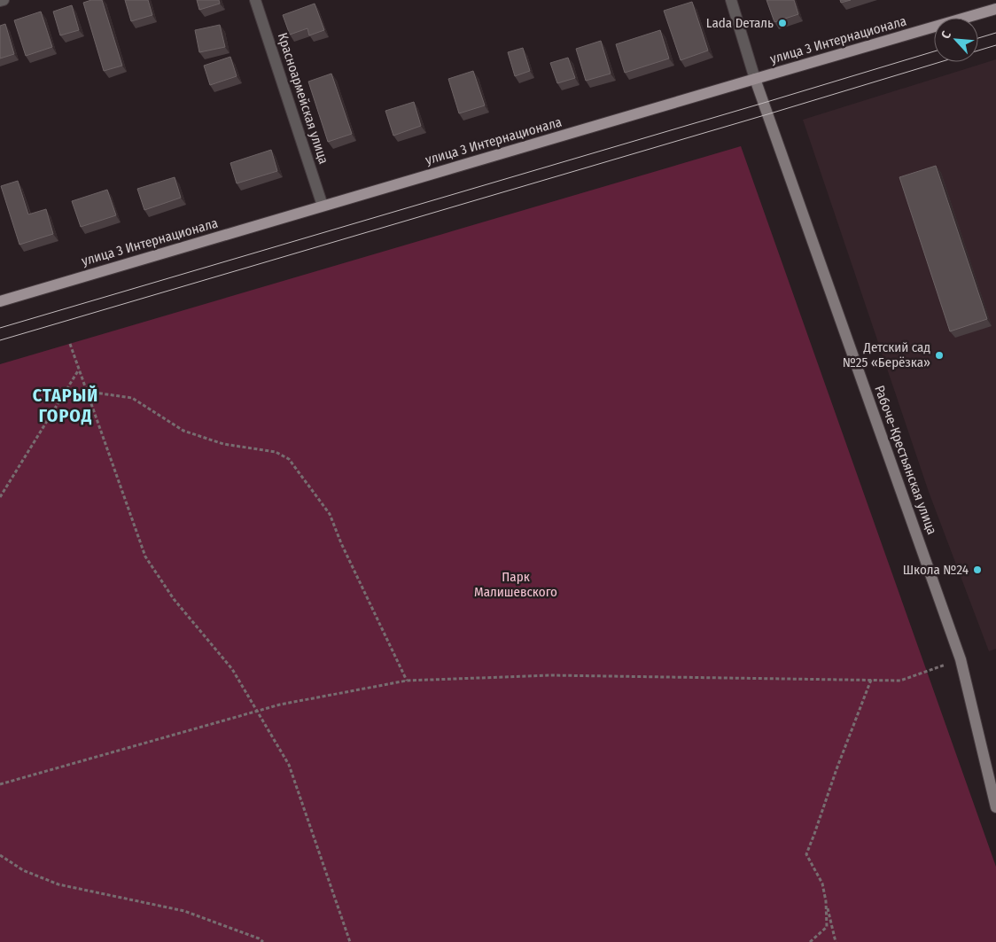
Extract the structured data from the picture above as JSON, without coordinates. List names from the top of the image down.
{
  "streets": {
    "main road": ["улица 3 Интернационала", "Рабоче-Крестьянская улица"],
    "street": ["Красноармейская улица"]
  },
  "crossings": [
    ["улица 3 Интернационала", "Красноармейская улица"],
    ["улица 3 Интернационала", "Рабоче-Крестьянская улица"]
  ],
  "districts": ["СТАРЫЙ ГОРОД"],
  "parks": ["Парк Малишевского"],
  "places": ["Lada Dеталь", "Детский сад №25 «Берёзка»", "Школа №24"],
  "north": "top left"
}
